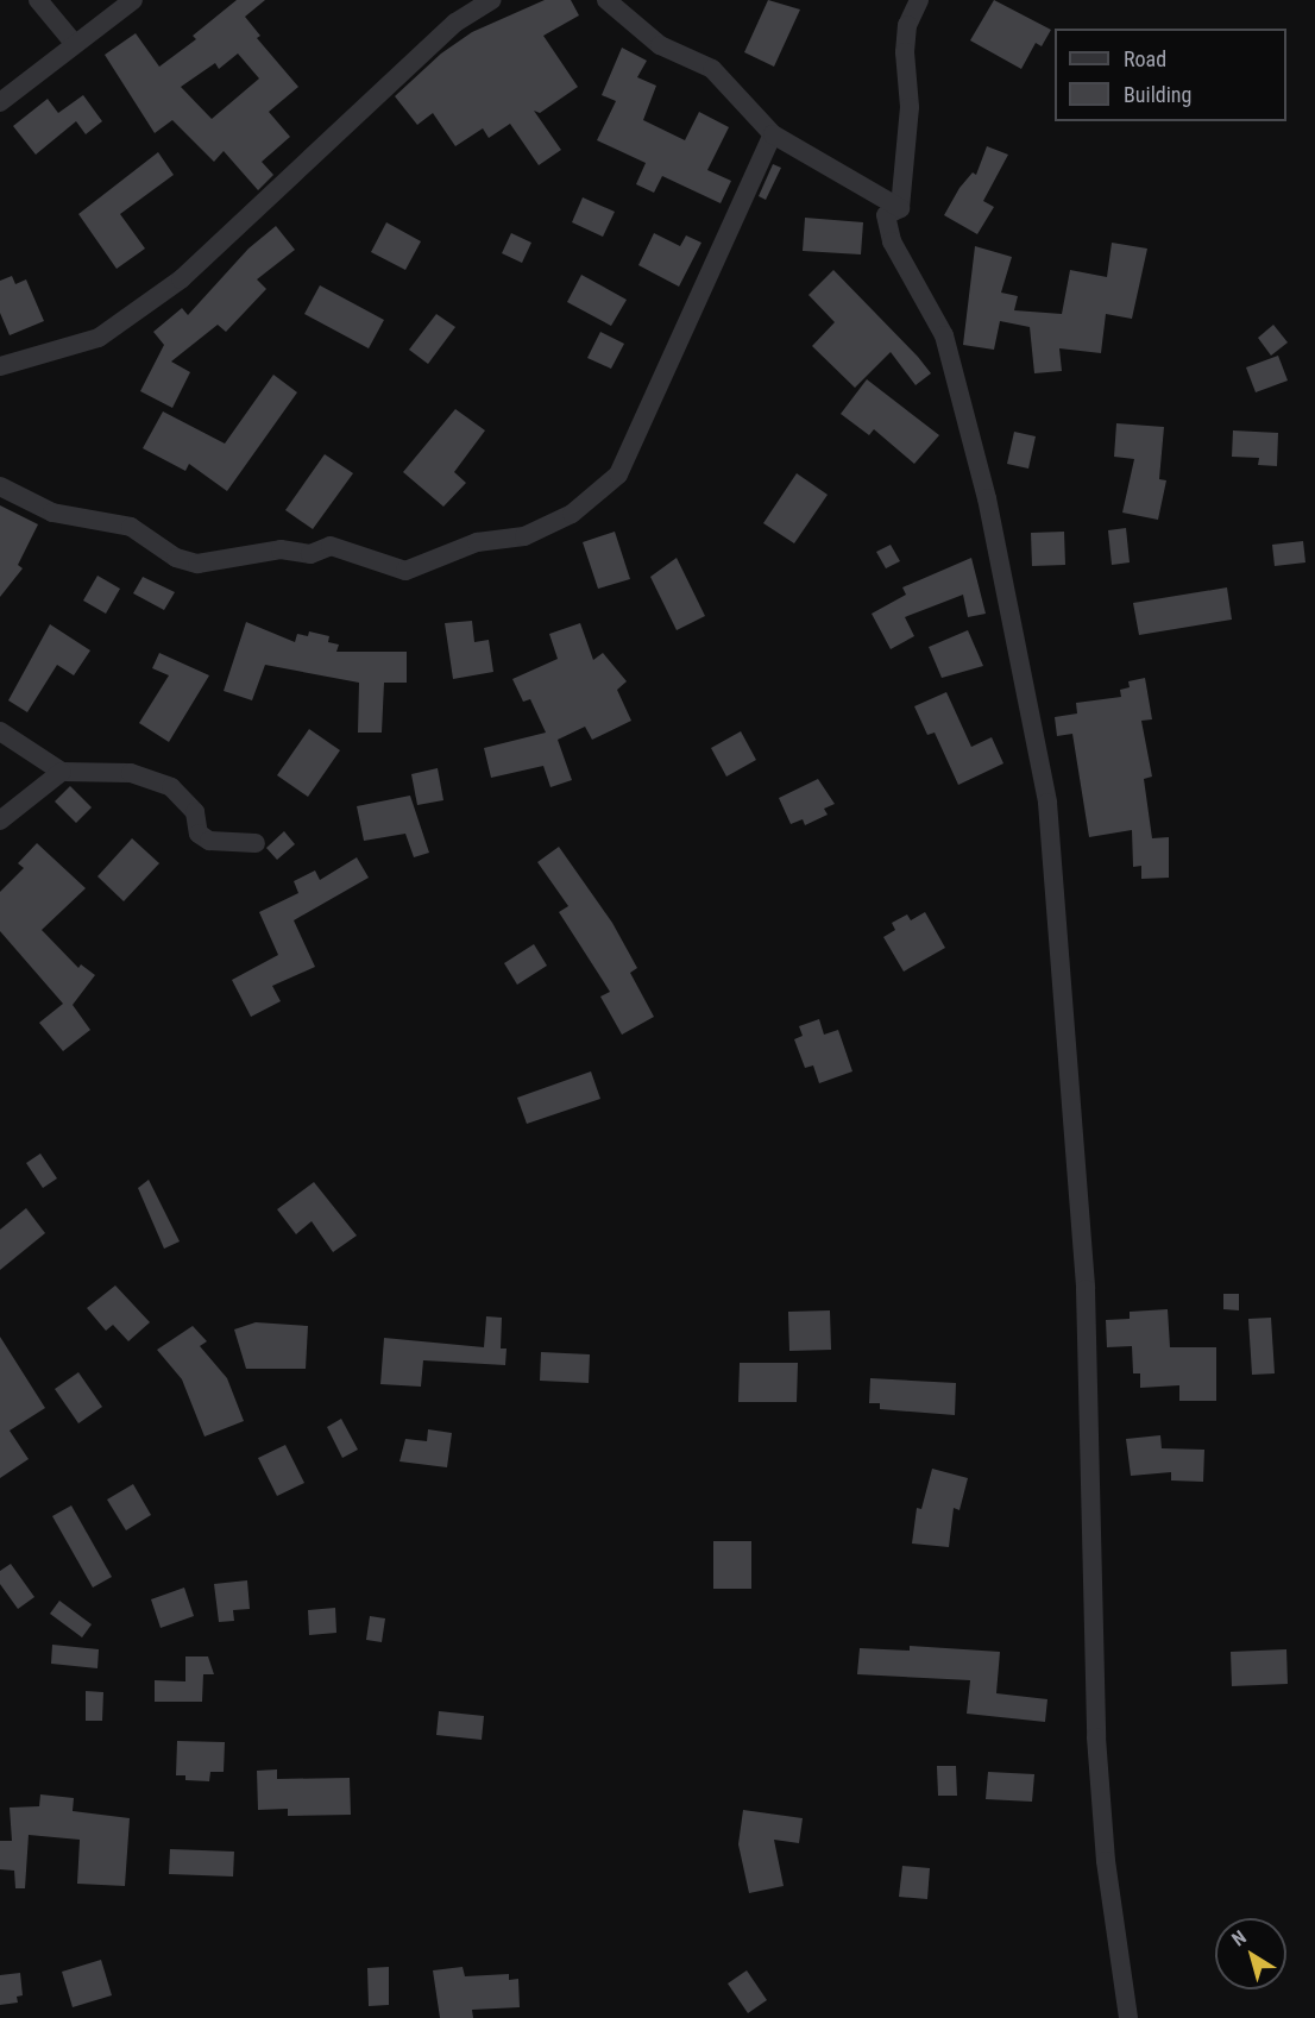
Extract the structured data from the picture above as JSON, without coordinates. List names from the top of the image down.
{
  "legend": ["Road", "Building"],
  "north": "top left"
}
